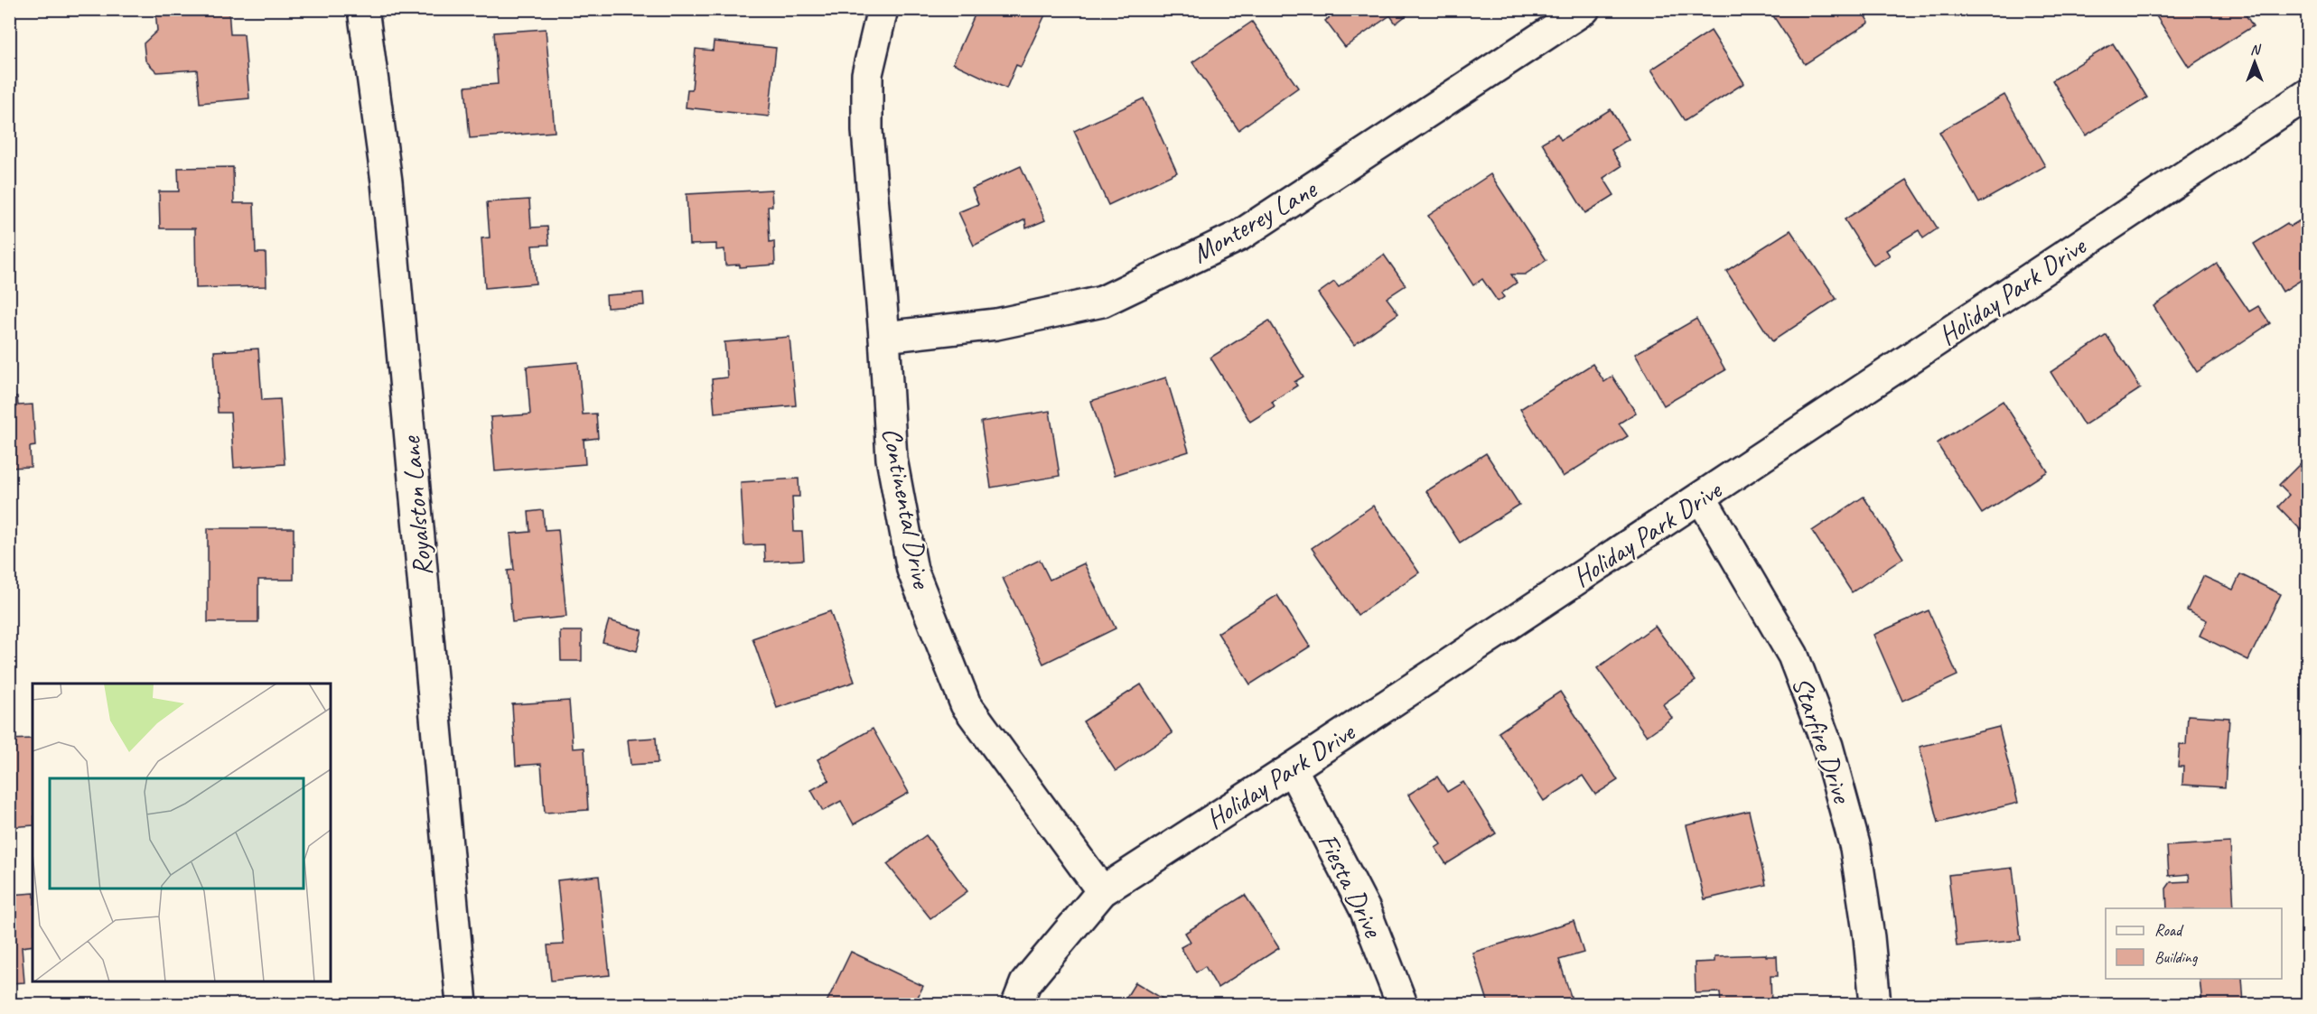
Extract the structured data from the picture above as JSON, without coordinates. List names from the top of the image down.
{
  "streets": {
    "street": [
      "Monterey Lane",
      "Holiday Park Drive",
      "Royalston Lane",
      "Continental Drive",
      "Starfire Drive",
      "Fiesta Drive"
    ]
  },
  "crossings": [
    ["Monterey Lane", "Continental Drive"],
    ["Holiday Park Drive", "Continental Drive"],
    ["Holiday Park Drive", "Starfire Drive"],
    ["Holiday Park Drive", "Fiesta Drive"]
  ],
  "legend": ["Road", "Building"],
  "north": "top"
}
